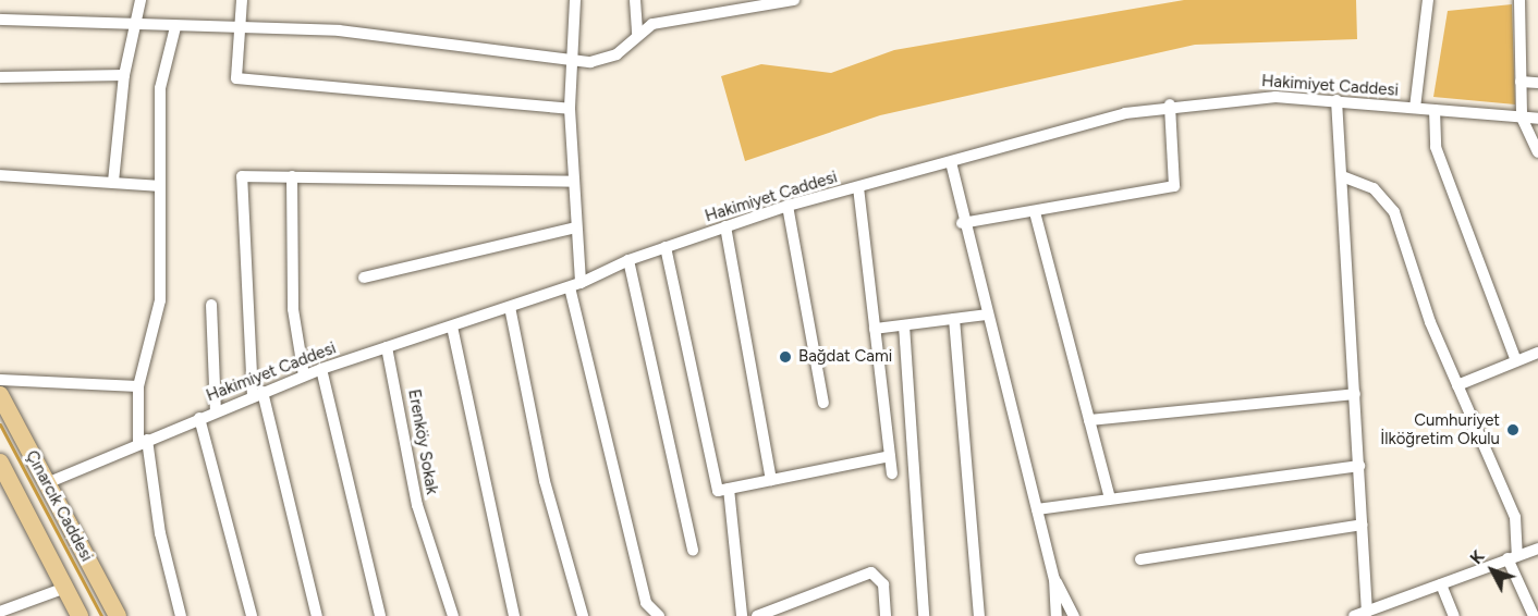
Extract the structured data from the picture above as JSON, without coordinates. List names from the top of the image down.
{
  "streets": {
    "main road": ["Çınarcık Caddesi"],
    "street": ["Hakimiyet Caddesi", "Erenköy Sokak"]
  },
  "crossings": [
    ["Hakimiyet Caddesi", "Erenköy Sokak"],
    ["Hakimiyet Caddesi", "Çınarcık Caddesi"]
  ],
  "places": ["Bağdat Cami", "Cumhuriyet İlköğretim Okulu"],
  "north": "top left"
}
